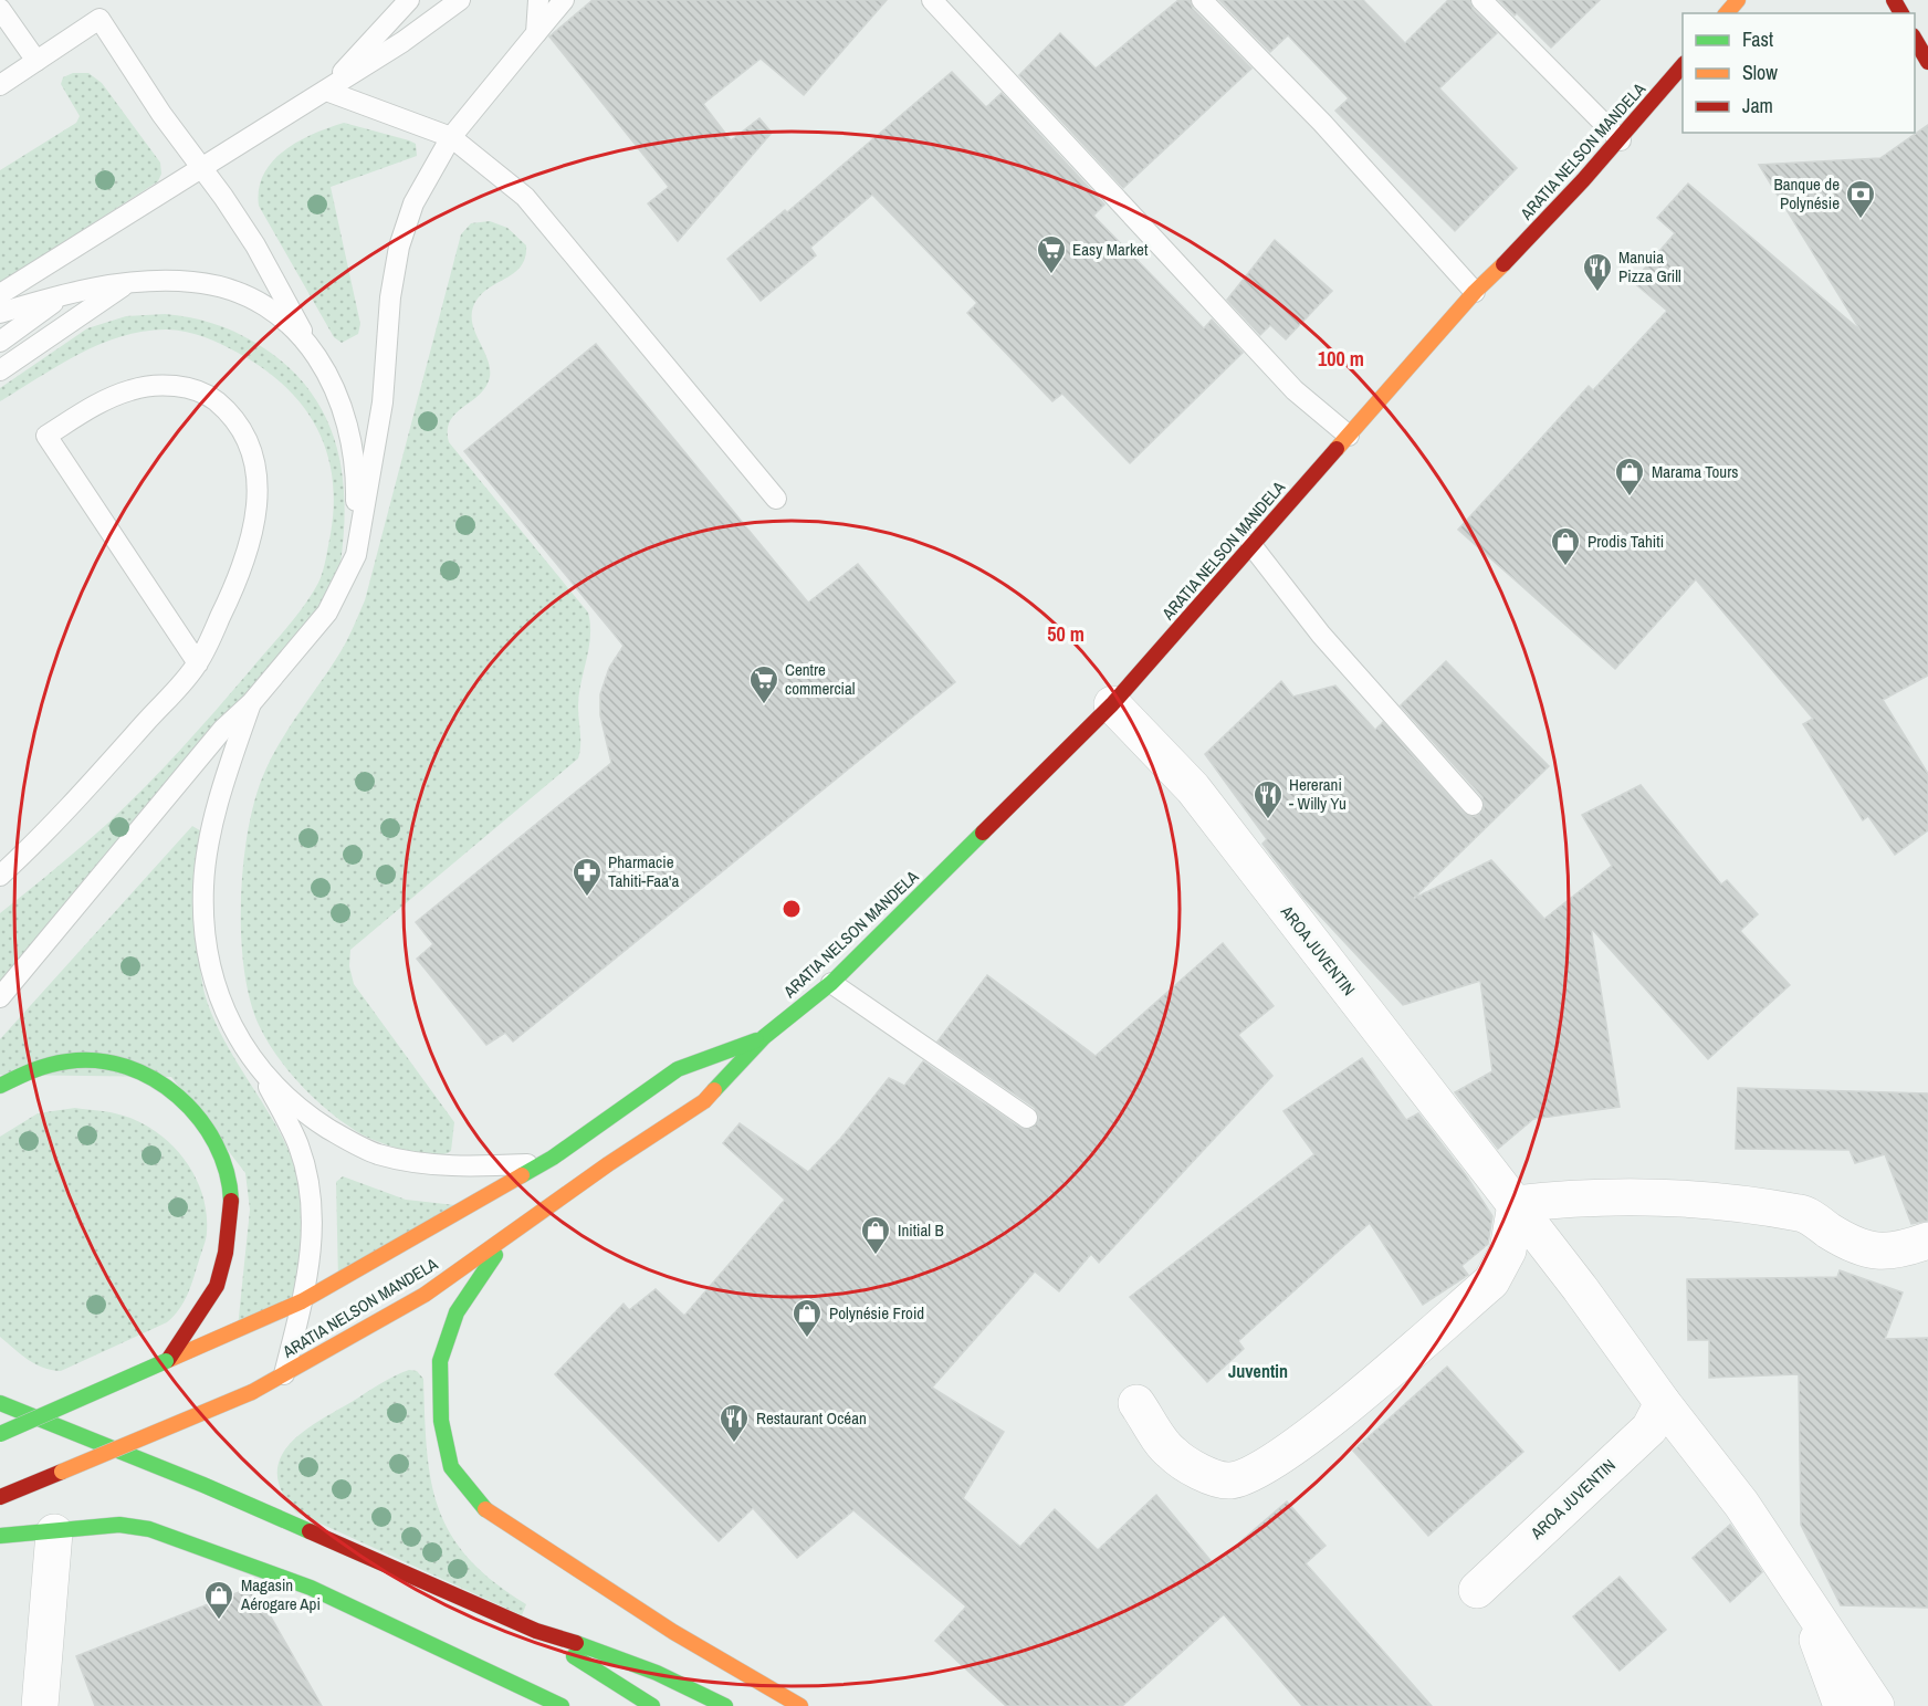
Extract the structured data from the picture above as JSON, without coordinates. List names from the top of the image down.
{
  "streets": {
    "main road": ["ARATIA NELSON MANDELA"],
    "street": ["AROA JUVENTIN"]
  },
  "crossings": [
    ["ARATIA NELSON MANDELA", "AROA JUVENTIN"]
  ],
  "districts": ["Juventin"],
  "places": {
    "bank": ["Banque de Polynésie"],
    "supermarket": ["Easy Market", "Centre commercial"],
    "restaurant": ["Manuia Pizza Grill", "Hererani - Willy Yu", "Restaurant Océan"],
    "shop": [
      "Marama Tours",
      "Prodis Tahiti",
      "Initial B",
      "Polynésie Froid",
      "Magasin Aérogare Api"
    ],
    "pharmacy": ["Pharmacie Tahiti-Faa'a"]
  },
  "legend": ["Fast", "Slow", "Jam"],
  "rings": ["100 m", "50 m"]
}
